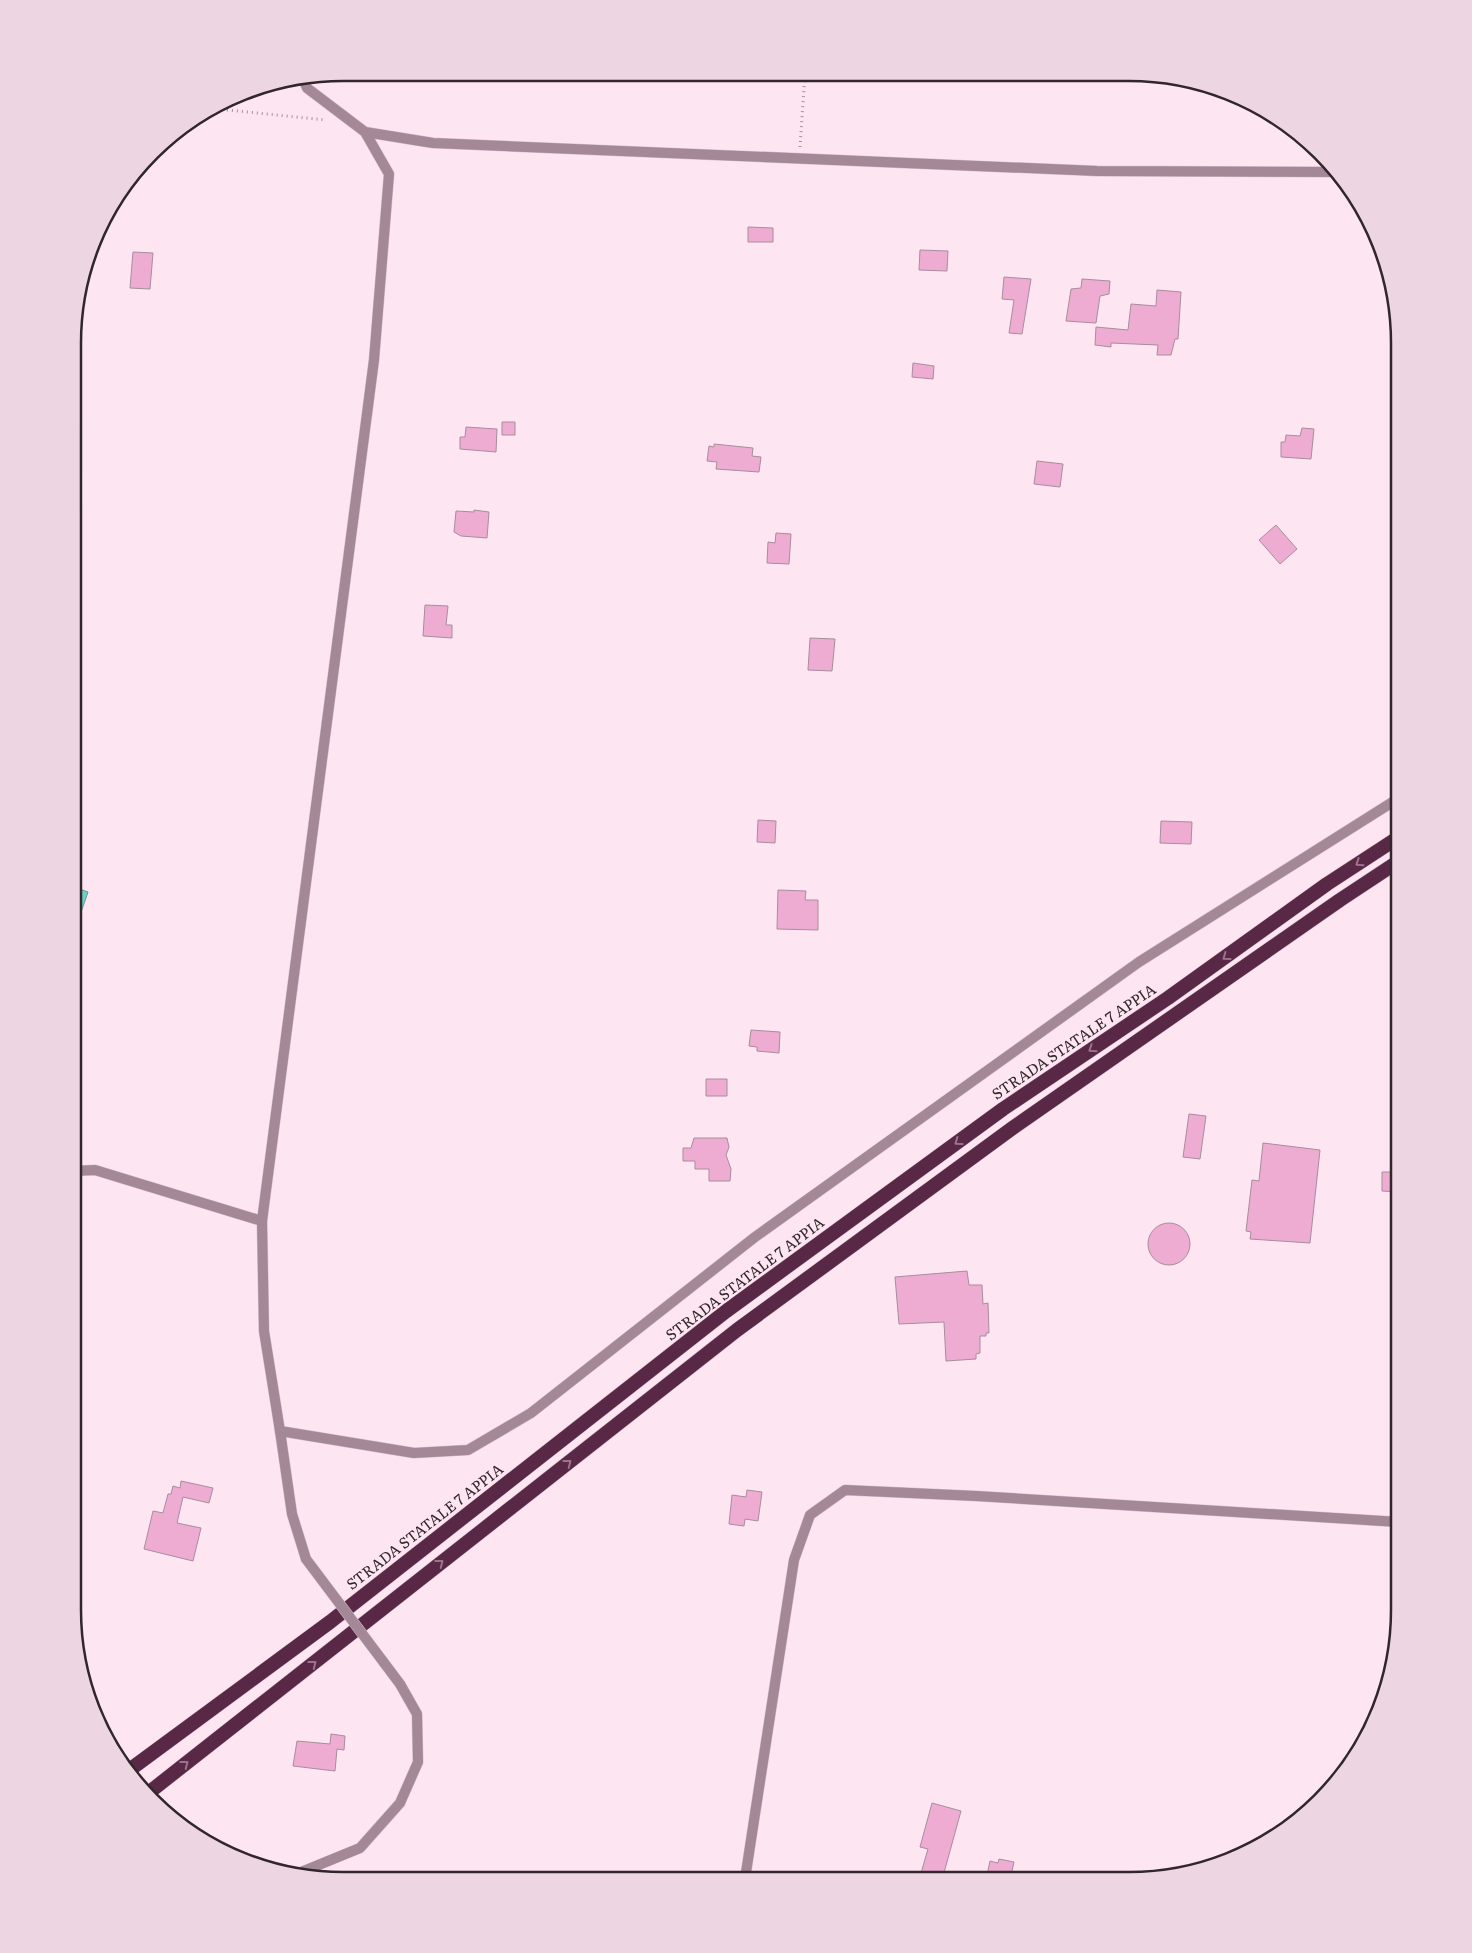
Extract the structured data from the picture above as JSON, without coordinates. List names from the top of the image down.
{
  "streets": {
    "highway": ["STRADA STATALE 7 APPIA"]
  }
}
